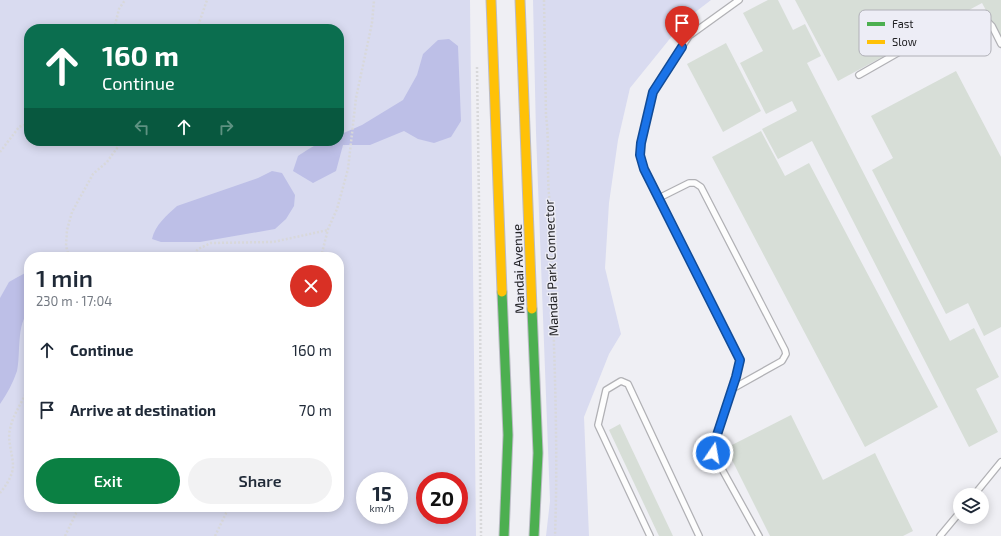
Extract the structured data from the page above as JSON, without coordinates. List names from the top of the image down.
{
  "streets": {
    "main road": ["Mandai Avenue"],
    "path": ["Mandai Park Connector"]
  },
  "legend": ["Fast", "Slow"],
  "page": {
    "turn": ["160 m", "Continue"],
    "heading": ["1 min", "230 m · 17:04"],
    "list": [
      {
        "name": "Continue",
        "value": "160 m"
      },
      {
        "name": "Arrive at destination",
        "value": "70 m"
      }
    ],
    "buttons": ["Exit", "Share"],
    "speed": "15 km/h",
    "limit": "20"
  }
}
